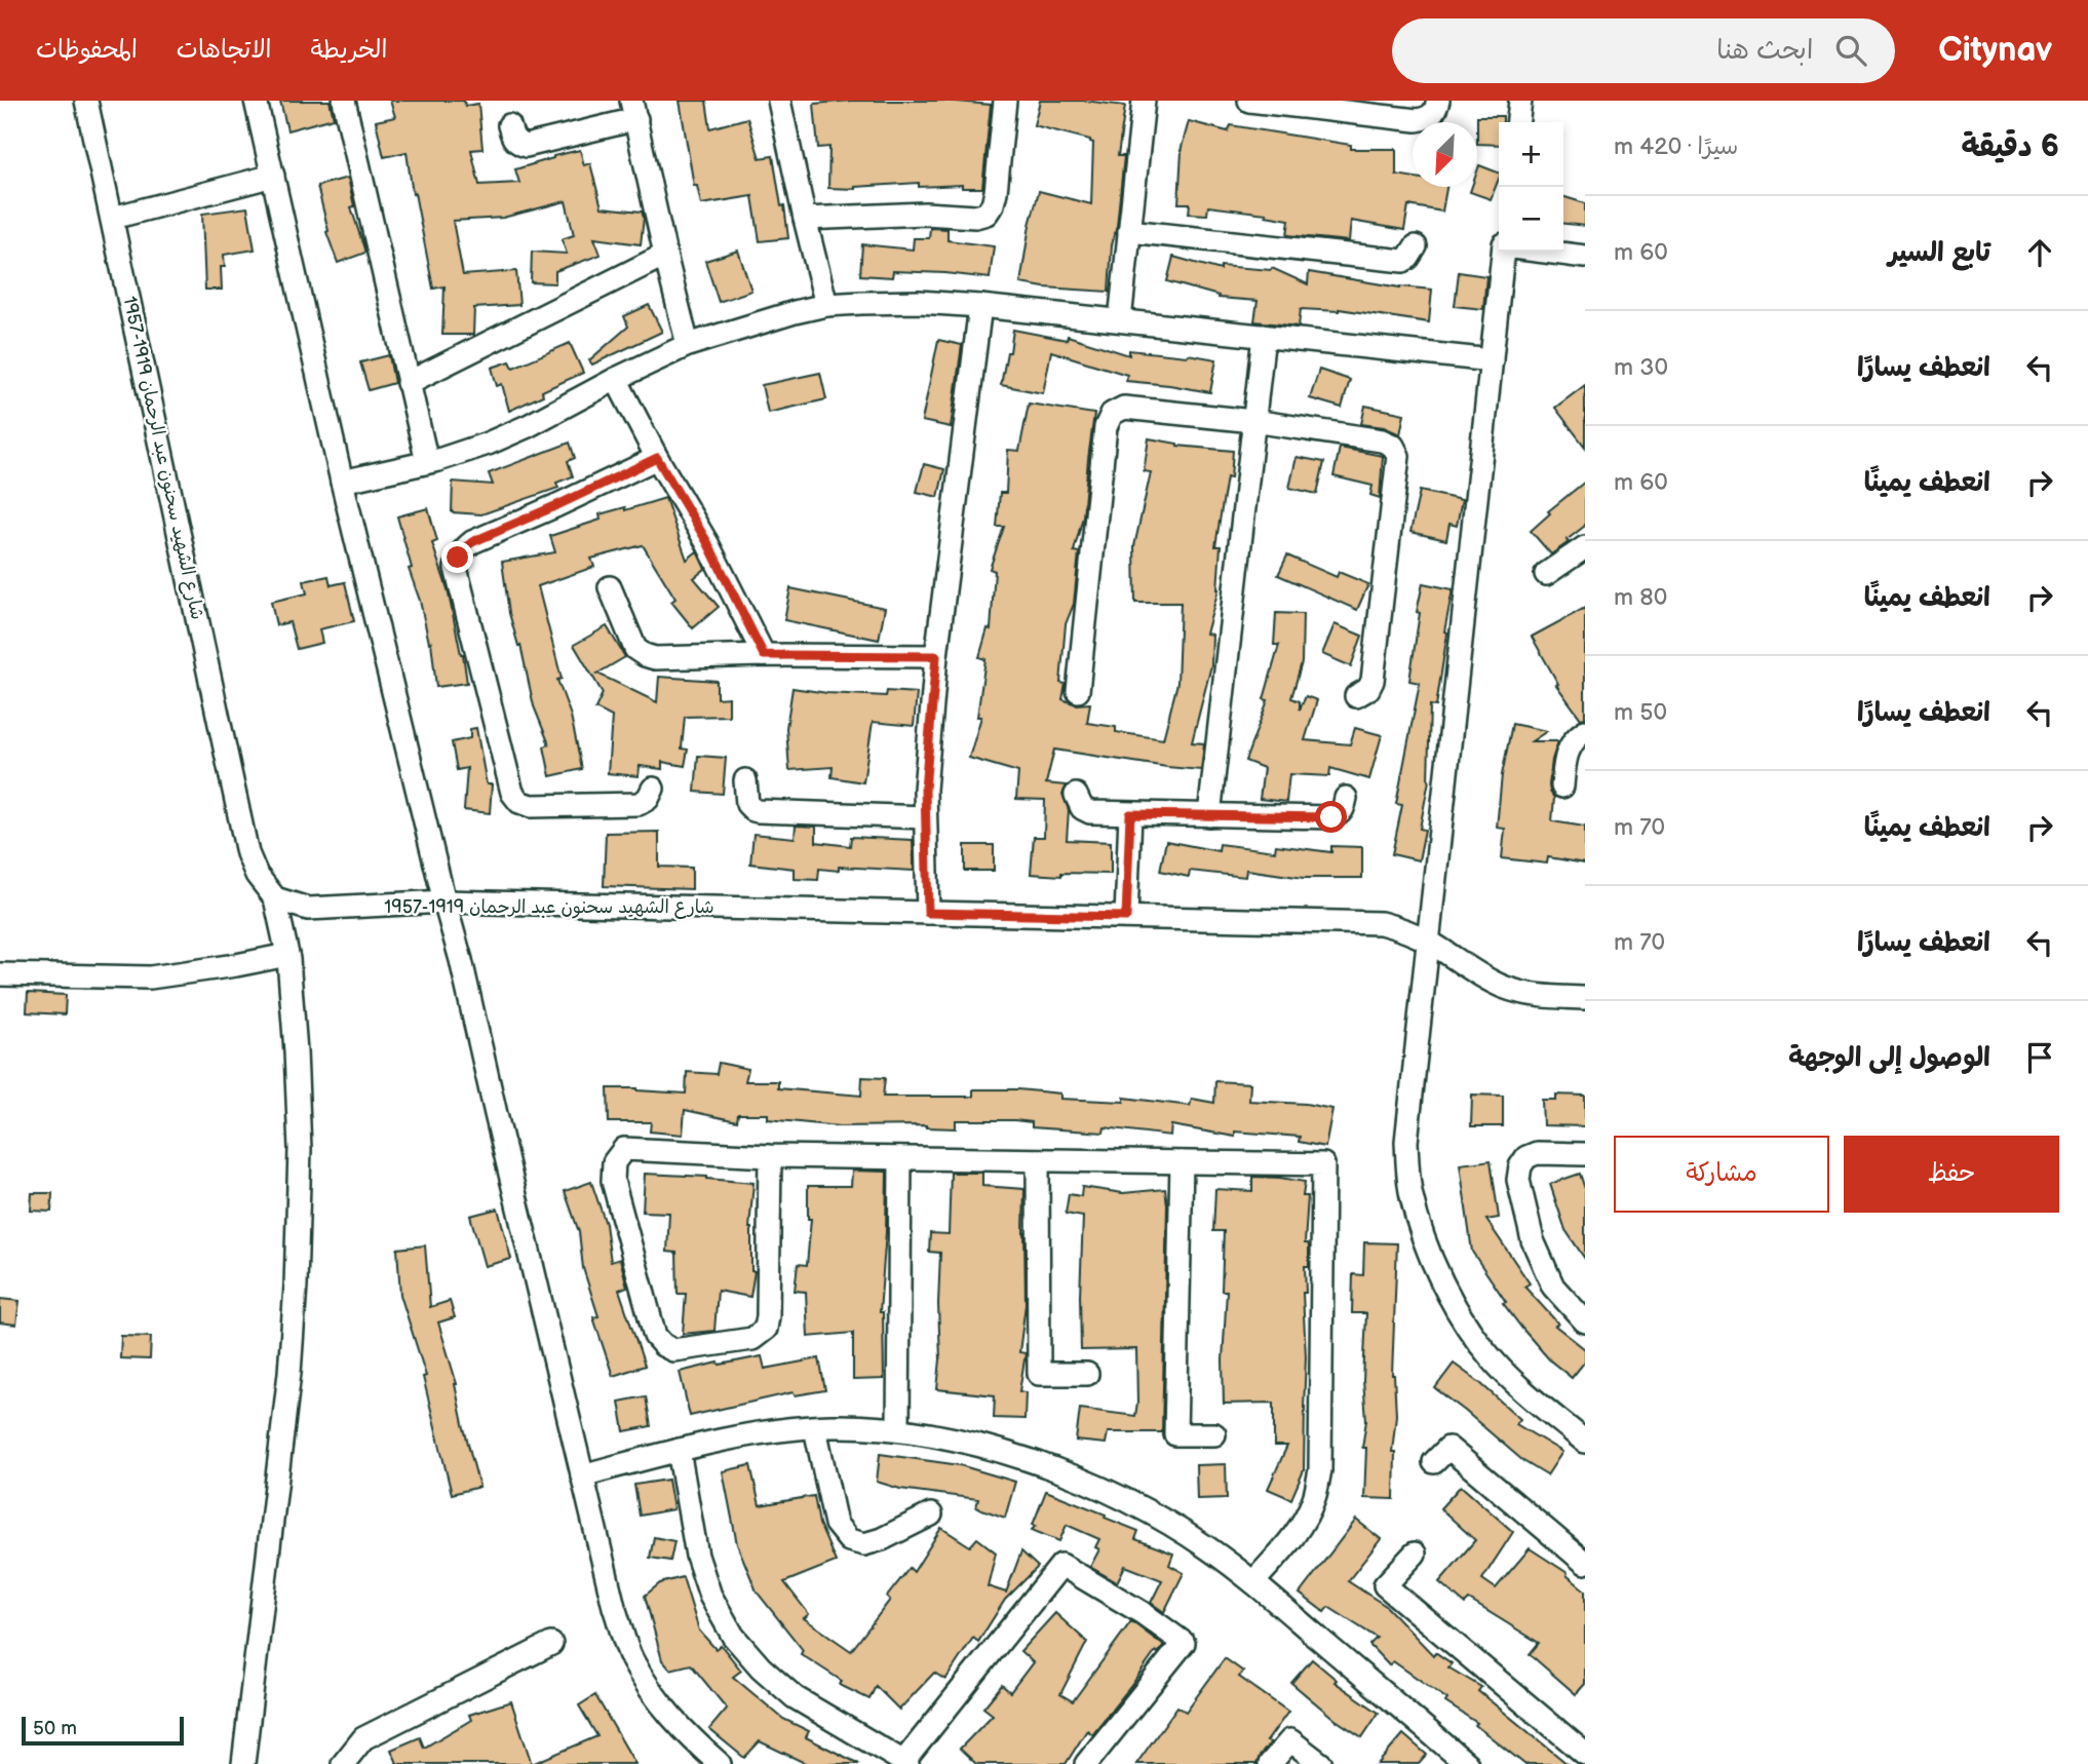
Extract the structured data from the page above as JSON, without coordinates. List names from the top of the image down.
{
  "streets": {
    "street": ["شارع الشهيد سحنون عبد الرحمان 1919-1957"]
  },
  "scale_bar": "50 m",
  "north": "bottom left",
  "page": {
    "header": "Citynav",
    "search": "ابحث هنا",
    "nav": ["الخريطة", "الاتجاهات", "المحفوظات"],
    "heading": ["6 دقيقة", "سيرًا · 420 m"],
    "map_buttons": ["+", "−"],
    "list": [
      ["تابع السير", "60 m"],
      ["انعطف يسارًا", "30 m"],
      ["انعطف يمينًا", "60 m"],
      ["انعطف يمينًا", "80 m"],
      ["انعطف يسارًا", "50 m"],
      ["انعطف يمينًا", "70 m"],
      ["انعطف يسارًا", "70 m"],
      "الوصول إلى الوجهة"
    ],
    "buttons": ["حفظ", "مشاركة"],
    "scale": "50 m"
  }
}
